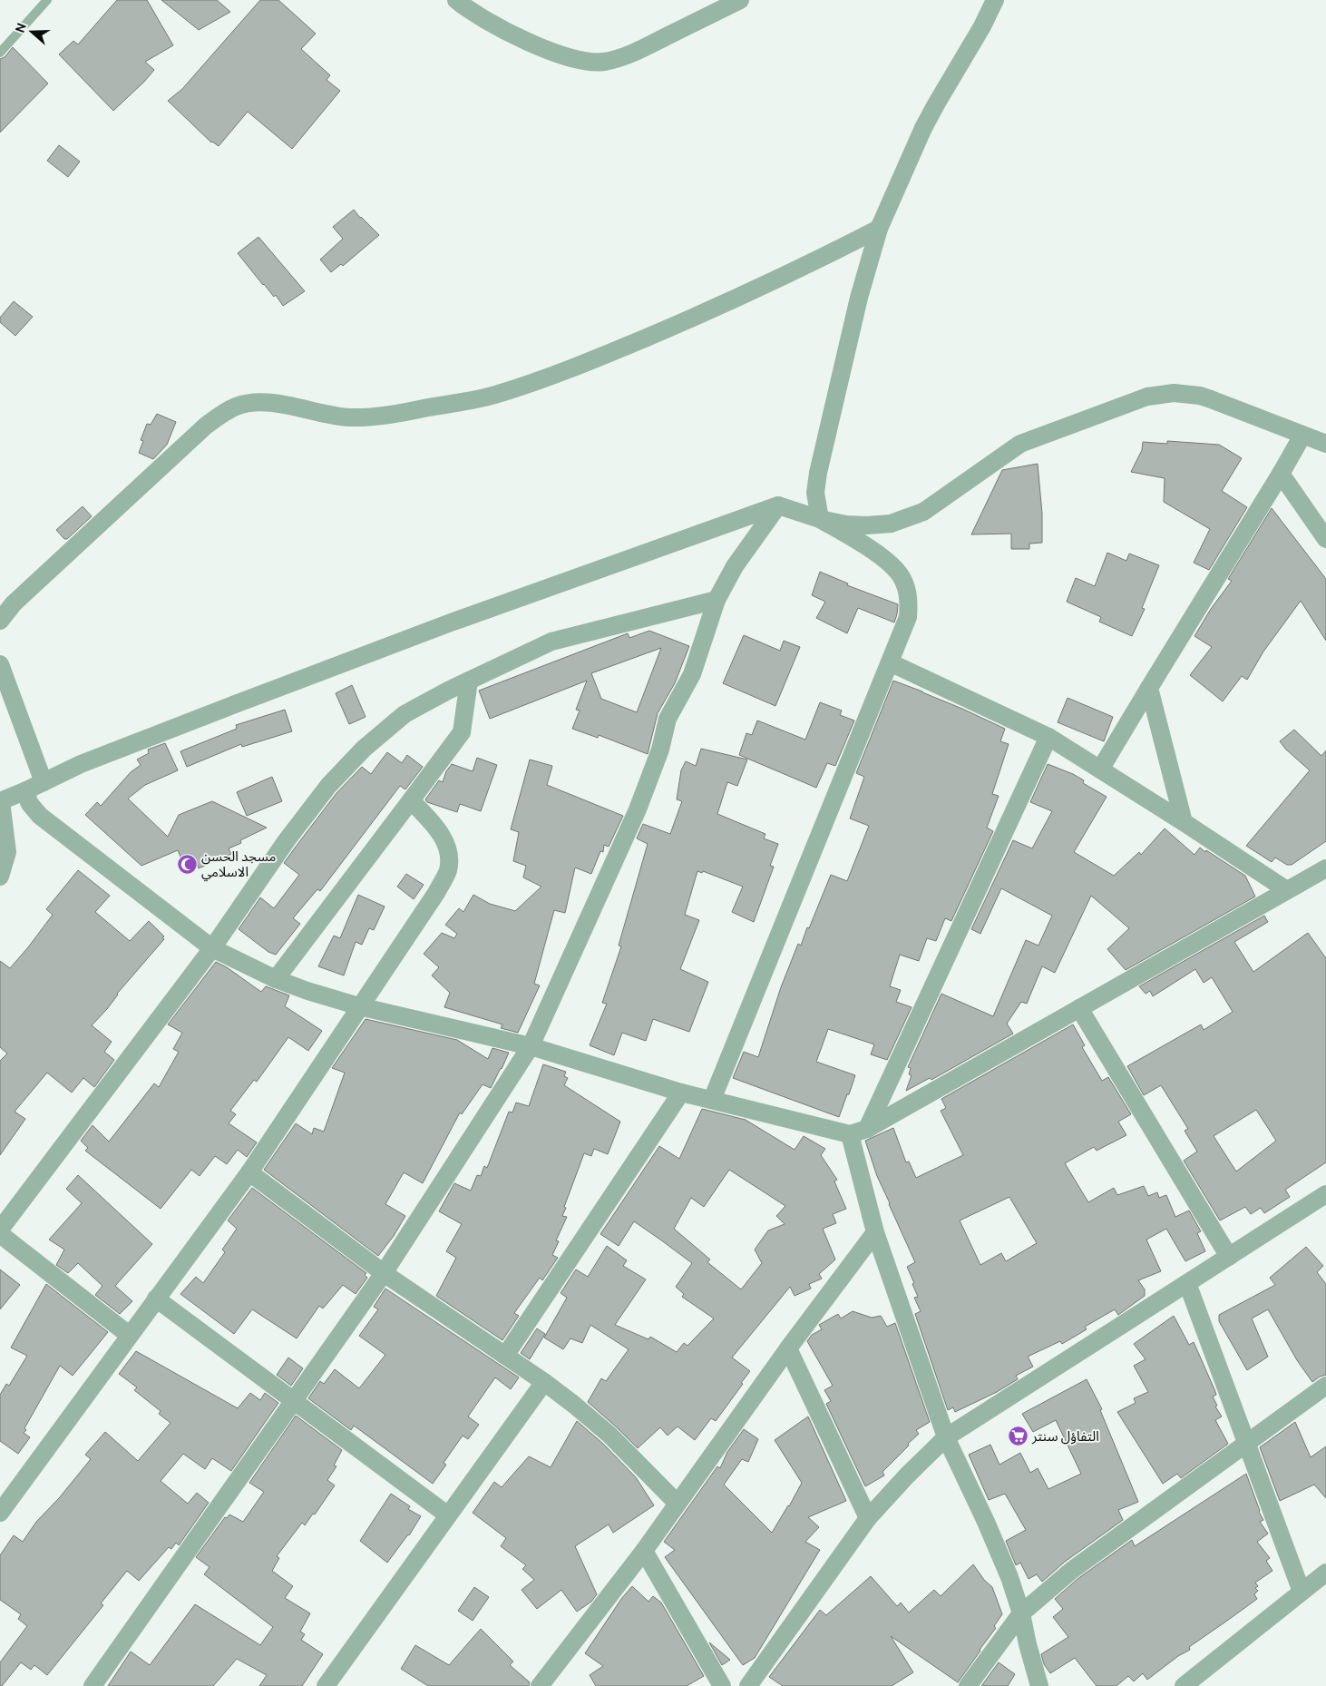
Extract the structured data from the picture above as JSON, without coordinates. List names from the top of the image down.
{
  "places": {
    "mosque": ["مسجد الحسن الاسلامي"],
    "supermarket": ["التفاؤل سنتر"]
  },
  "north": "left"
}
